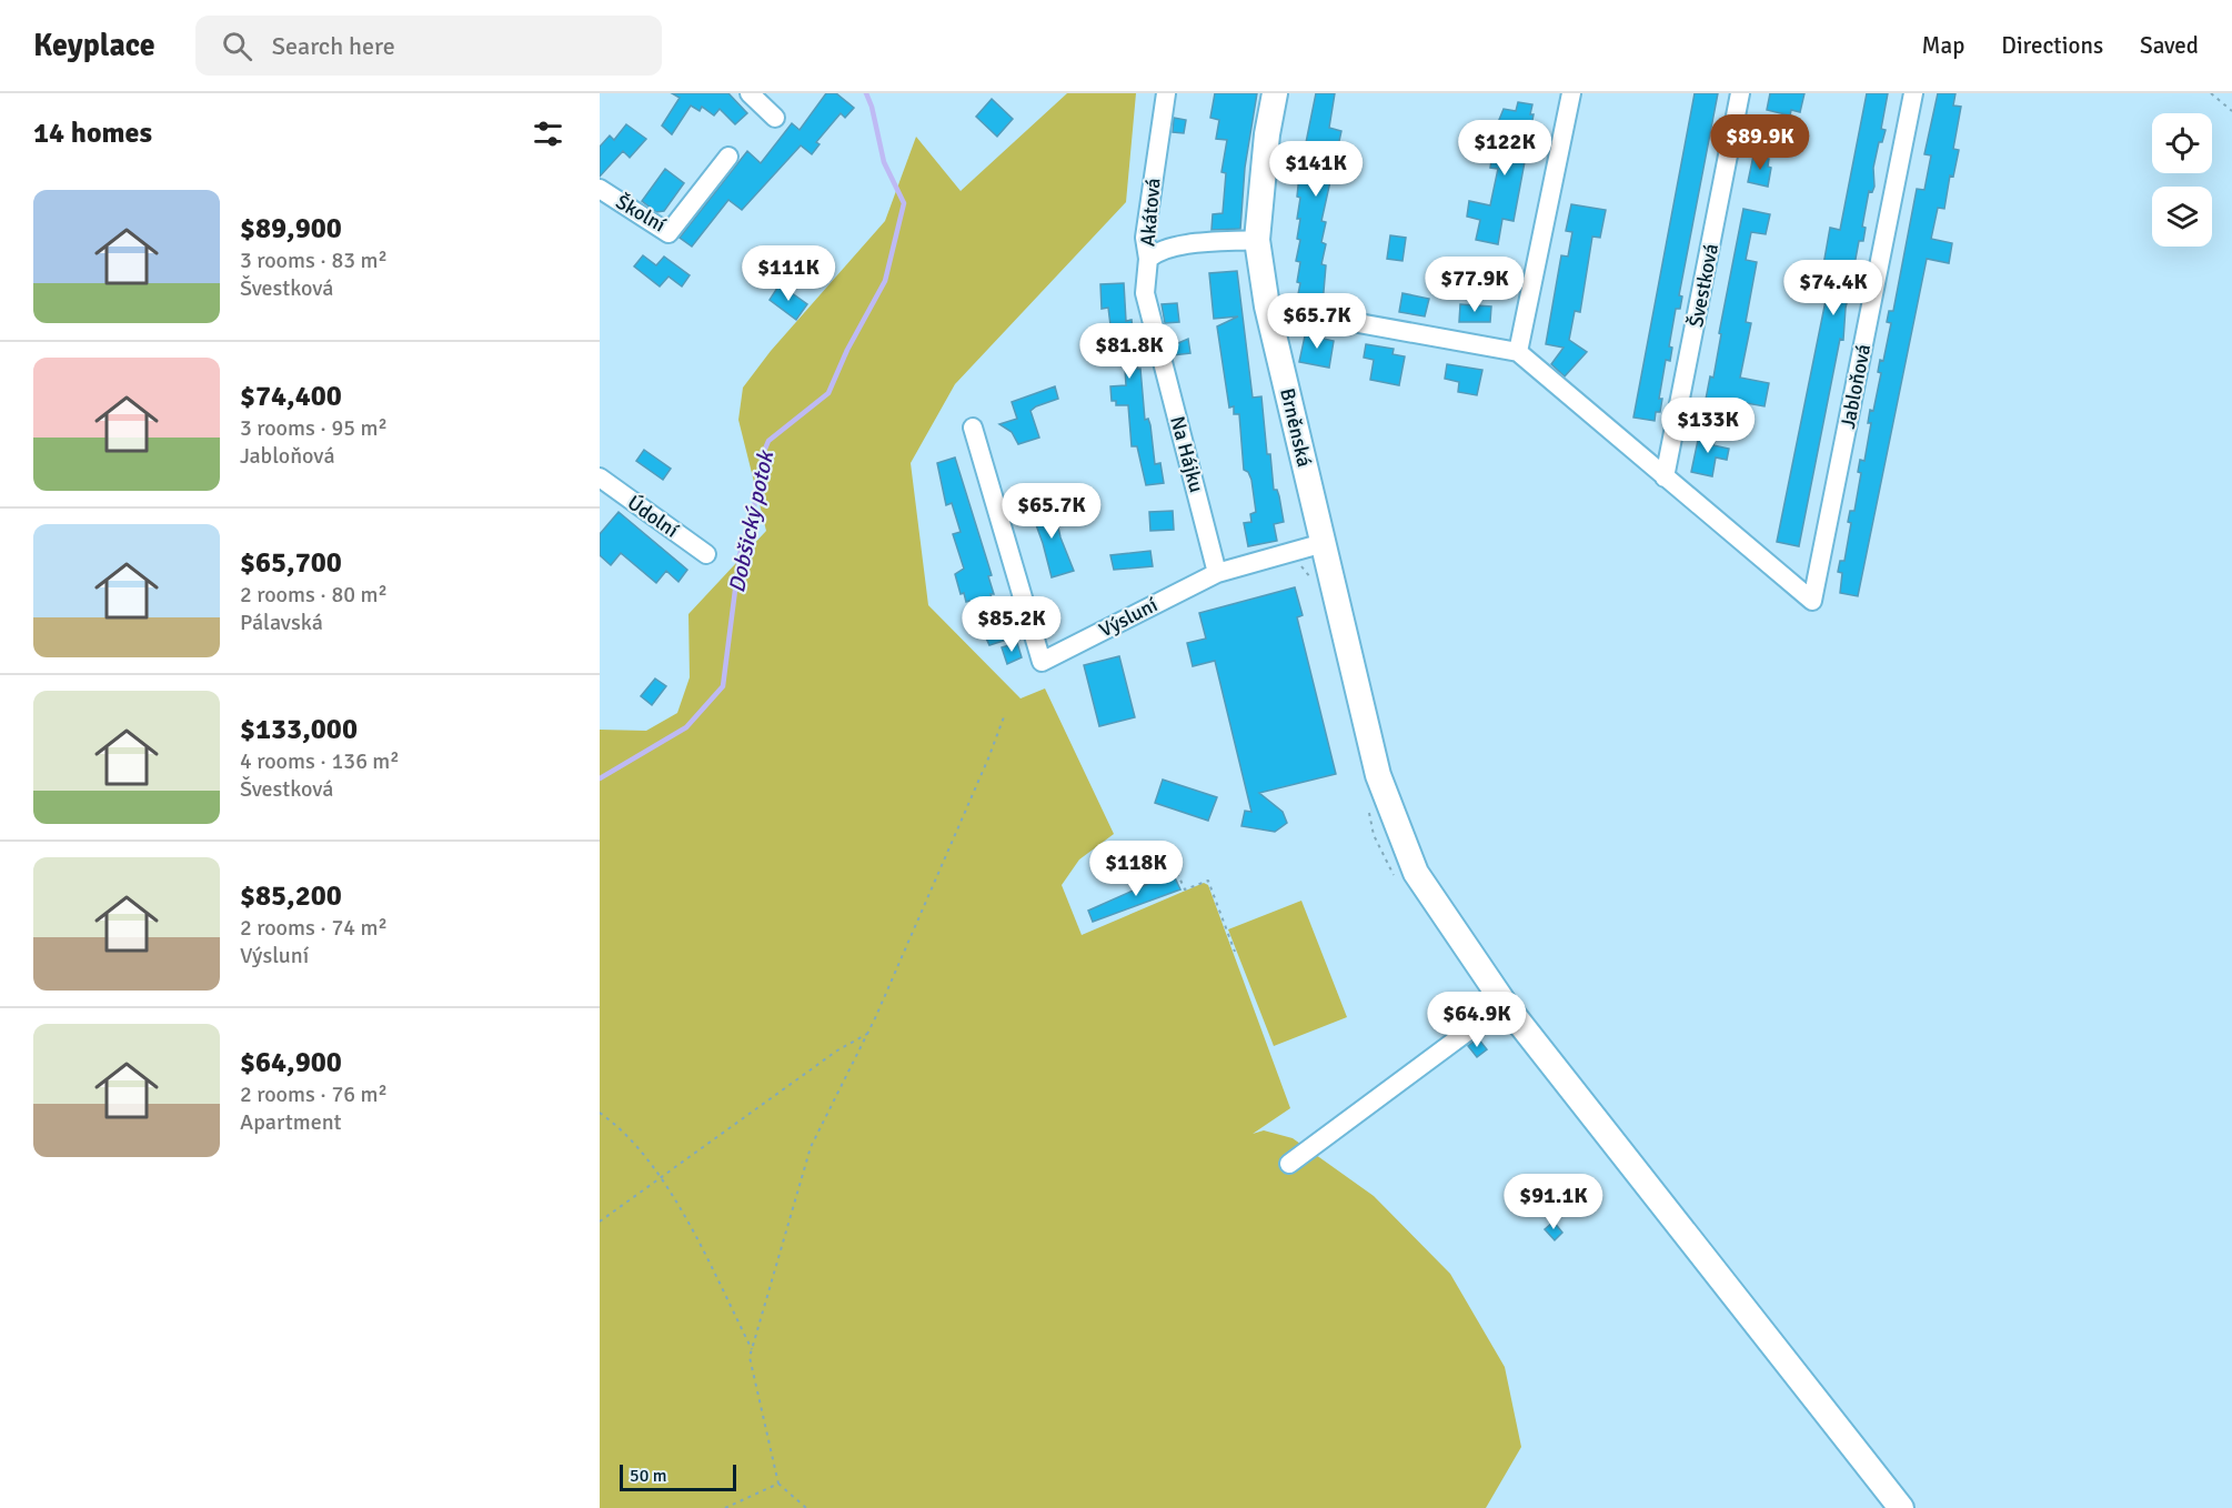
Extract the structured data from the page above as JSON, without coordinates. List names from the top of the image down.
{
  "streets": {
    "main road": ["Brněnská"],
    "street": [
      "Akátová",
      "Školní",
      "Švestková",
      "Jabloňová",
      "Na Hájku",
      "Údolní",
      "Výsluní"
    ]
  },
  "crossings": [
    ["Akátová", "Brněnská"],
    ["Akátová", "Na Hájku"],
    ["Švestková", "Jabloňová"],
    ["Na Hájku", "Výsluní"]
  ],
  "water": ["Dobšický potok"],
  "scale_bar": "50 m",
  "page": {
    "header": "Keyplace",
    "search": "Search here",
    "nav": ["Map", "Directions", "Saved"],
    "heading": "14 homes",
    "price": [
      "$89.9K",
      "$122K",
      "$141K",
      "$111K",
      "$77.9K",
      "$74.4K",
      "$65.7K",
      "$81.8K",
      "$133K",
      "$65.7K",
      "$85.2K",
      "$118K",
      "$64.9K",
      "$91.1K"
    ],
    "list": [
      {
        "name": "$89,900",
        "note": "3 rooms · 83 m² · Švestková"
      },
      {
        "name": "$74,400",
        "note": "3 rooms · 95 m² · Jabloňová"
      },
      {
        "name": "$65,700",
        "note": "2 rooms · 80 m² · Pálavská"
      },
      {
        "name": "$133,000",
        "note": "4 rooms · 136 m² · Švestková"
      },
      {
        "name": "$85,200",
        "note": "2 rooms · 74 m² · Výsluní"
      },
      {
        "name": "$64,900",
        "note": "2 rooms · 76 m² · Apartment"
      }
    ],
    "scale": "50 m"
  }
}
